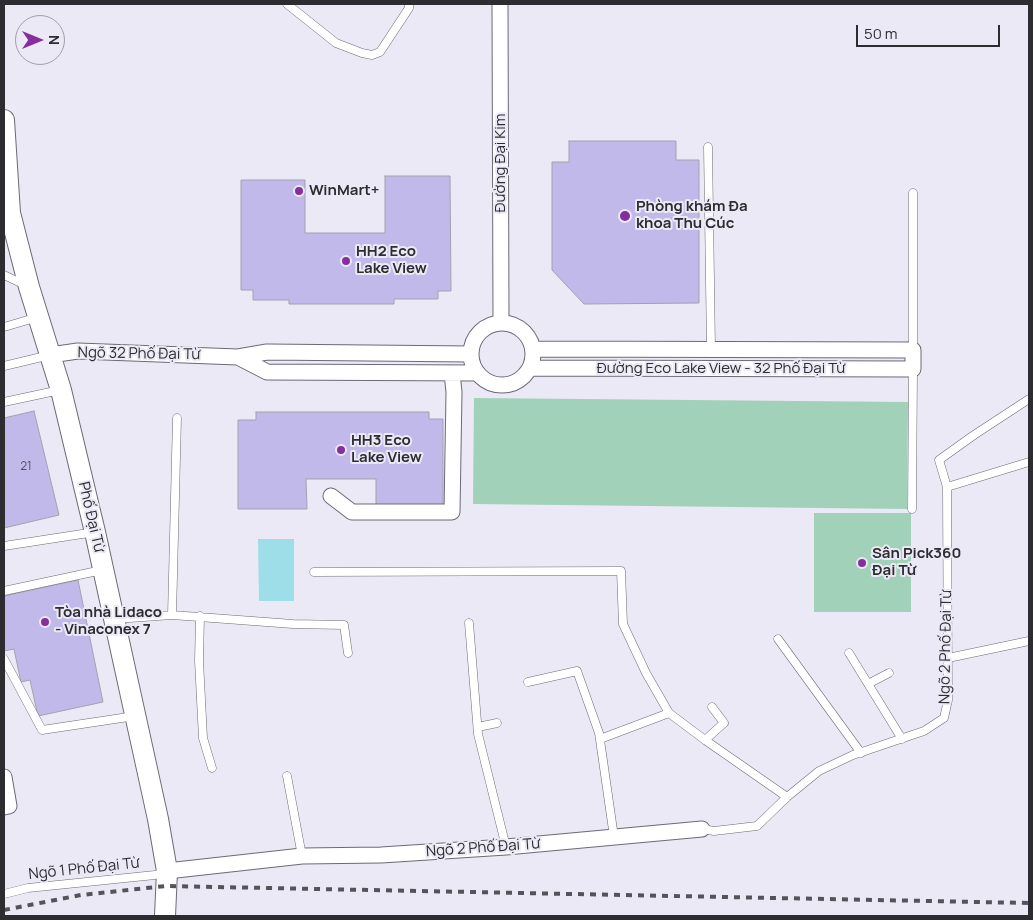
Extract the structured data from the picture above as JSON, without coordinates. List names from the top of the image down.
{
  "streets": {
    "street": [
      "Đường Đại Kim",
      "Ngõ 32 Phố Đại Từ",
      "Đường Eco Lake View - 32 Phố Đại Từ",
      "Phố Đại Từ",
      "Ngõ 2 Phố Đại Từ"
    ],
    "lane": ["Ngõ 1 Phố Đại Từ"]
  },
  "crossings": [
    ["Đường Đại Kim", "Đường Eco Lake View - 32 Phố Đại Từ"],
    ["Ngõ 32 Phố Đại Từ", "Phố Đại Từ"],
    ["Phố Đại Từ", "Ngõ 2 Phố Đại Từ"],
    ["Phố Đại Từ", "Ngõ 1 Phố Đại Từ"],
    ["Ngõ 2 Phố Đại Từ", "Ngõ 1 Phố Đại Từ"]
  ],
  "places": [
    "WinMart+",
    "Phòng khám Đa khoa Thu Cúc",
    "HH2 Eco Lake View",
    "HH3 Eco Lake View",
    "Sân Pick360 Đại Từ",
    "Tòa nhà Lidaco - Vinaconex 7"
  ],
  "house_numbers": ["21"],
  "scale_bar": "50 m",
  "north": "right"
}
